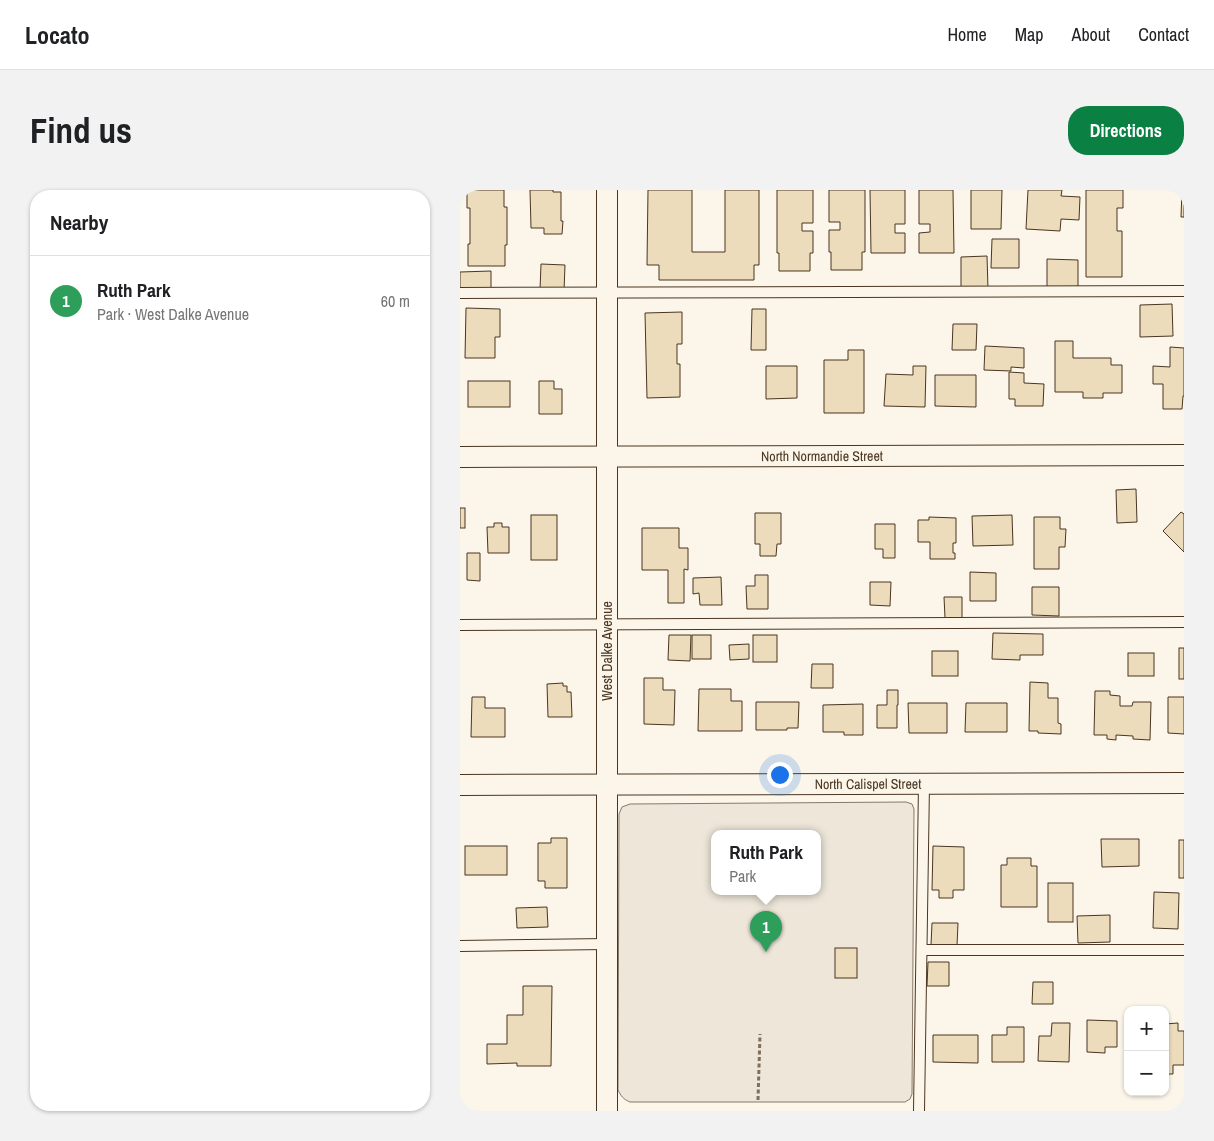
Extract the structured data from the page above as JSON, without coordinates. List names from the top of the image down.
{
  "streets": {
    "street": ["North Normandie Street", "West Dalke Avenue", "North Calispel Street"]
  },
  "crossings": [
    ["North Normandie Street", "West Dalke Avenue"],
    ["West Dalke Avenue", "North Calispel Street"]
  ],
  "page": {
    "header": "Locato",
    "nav": [
      "Home",
      "Map",
      "About",
      "Contact"
    ],
    "buttons": "Directions",
    "title": "Find us",
    "heading": "Nearby",
    "list": [
      {
        "mark": "1",
        "name": "Ruth Park",
        "note": "Park · West Dalke Avenue",
        "value": "60 m"
      }
    ],
    "popup": ["Ruth Park", "Park"],
    "pins": "1",
    "map_buttons": ["+", "−"]
  }
}
